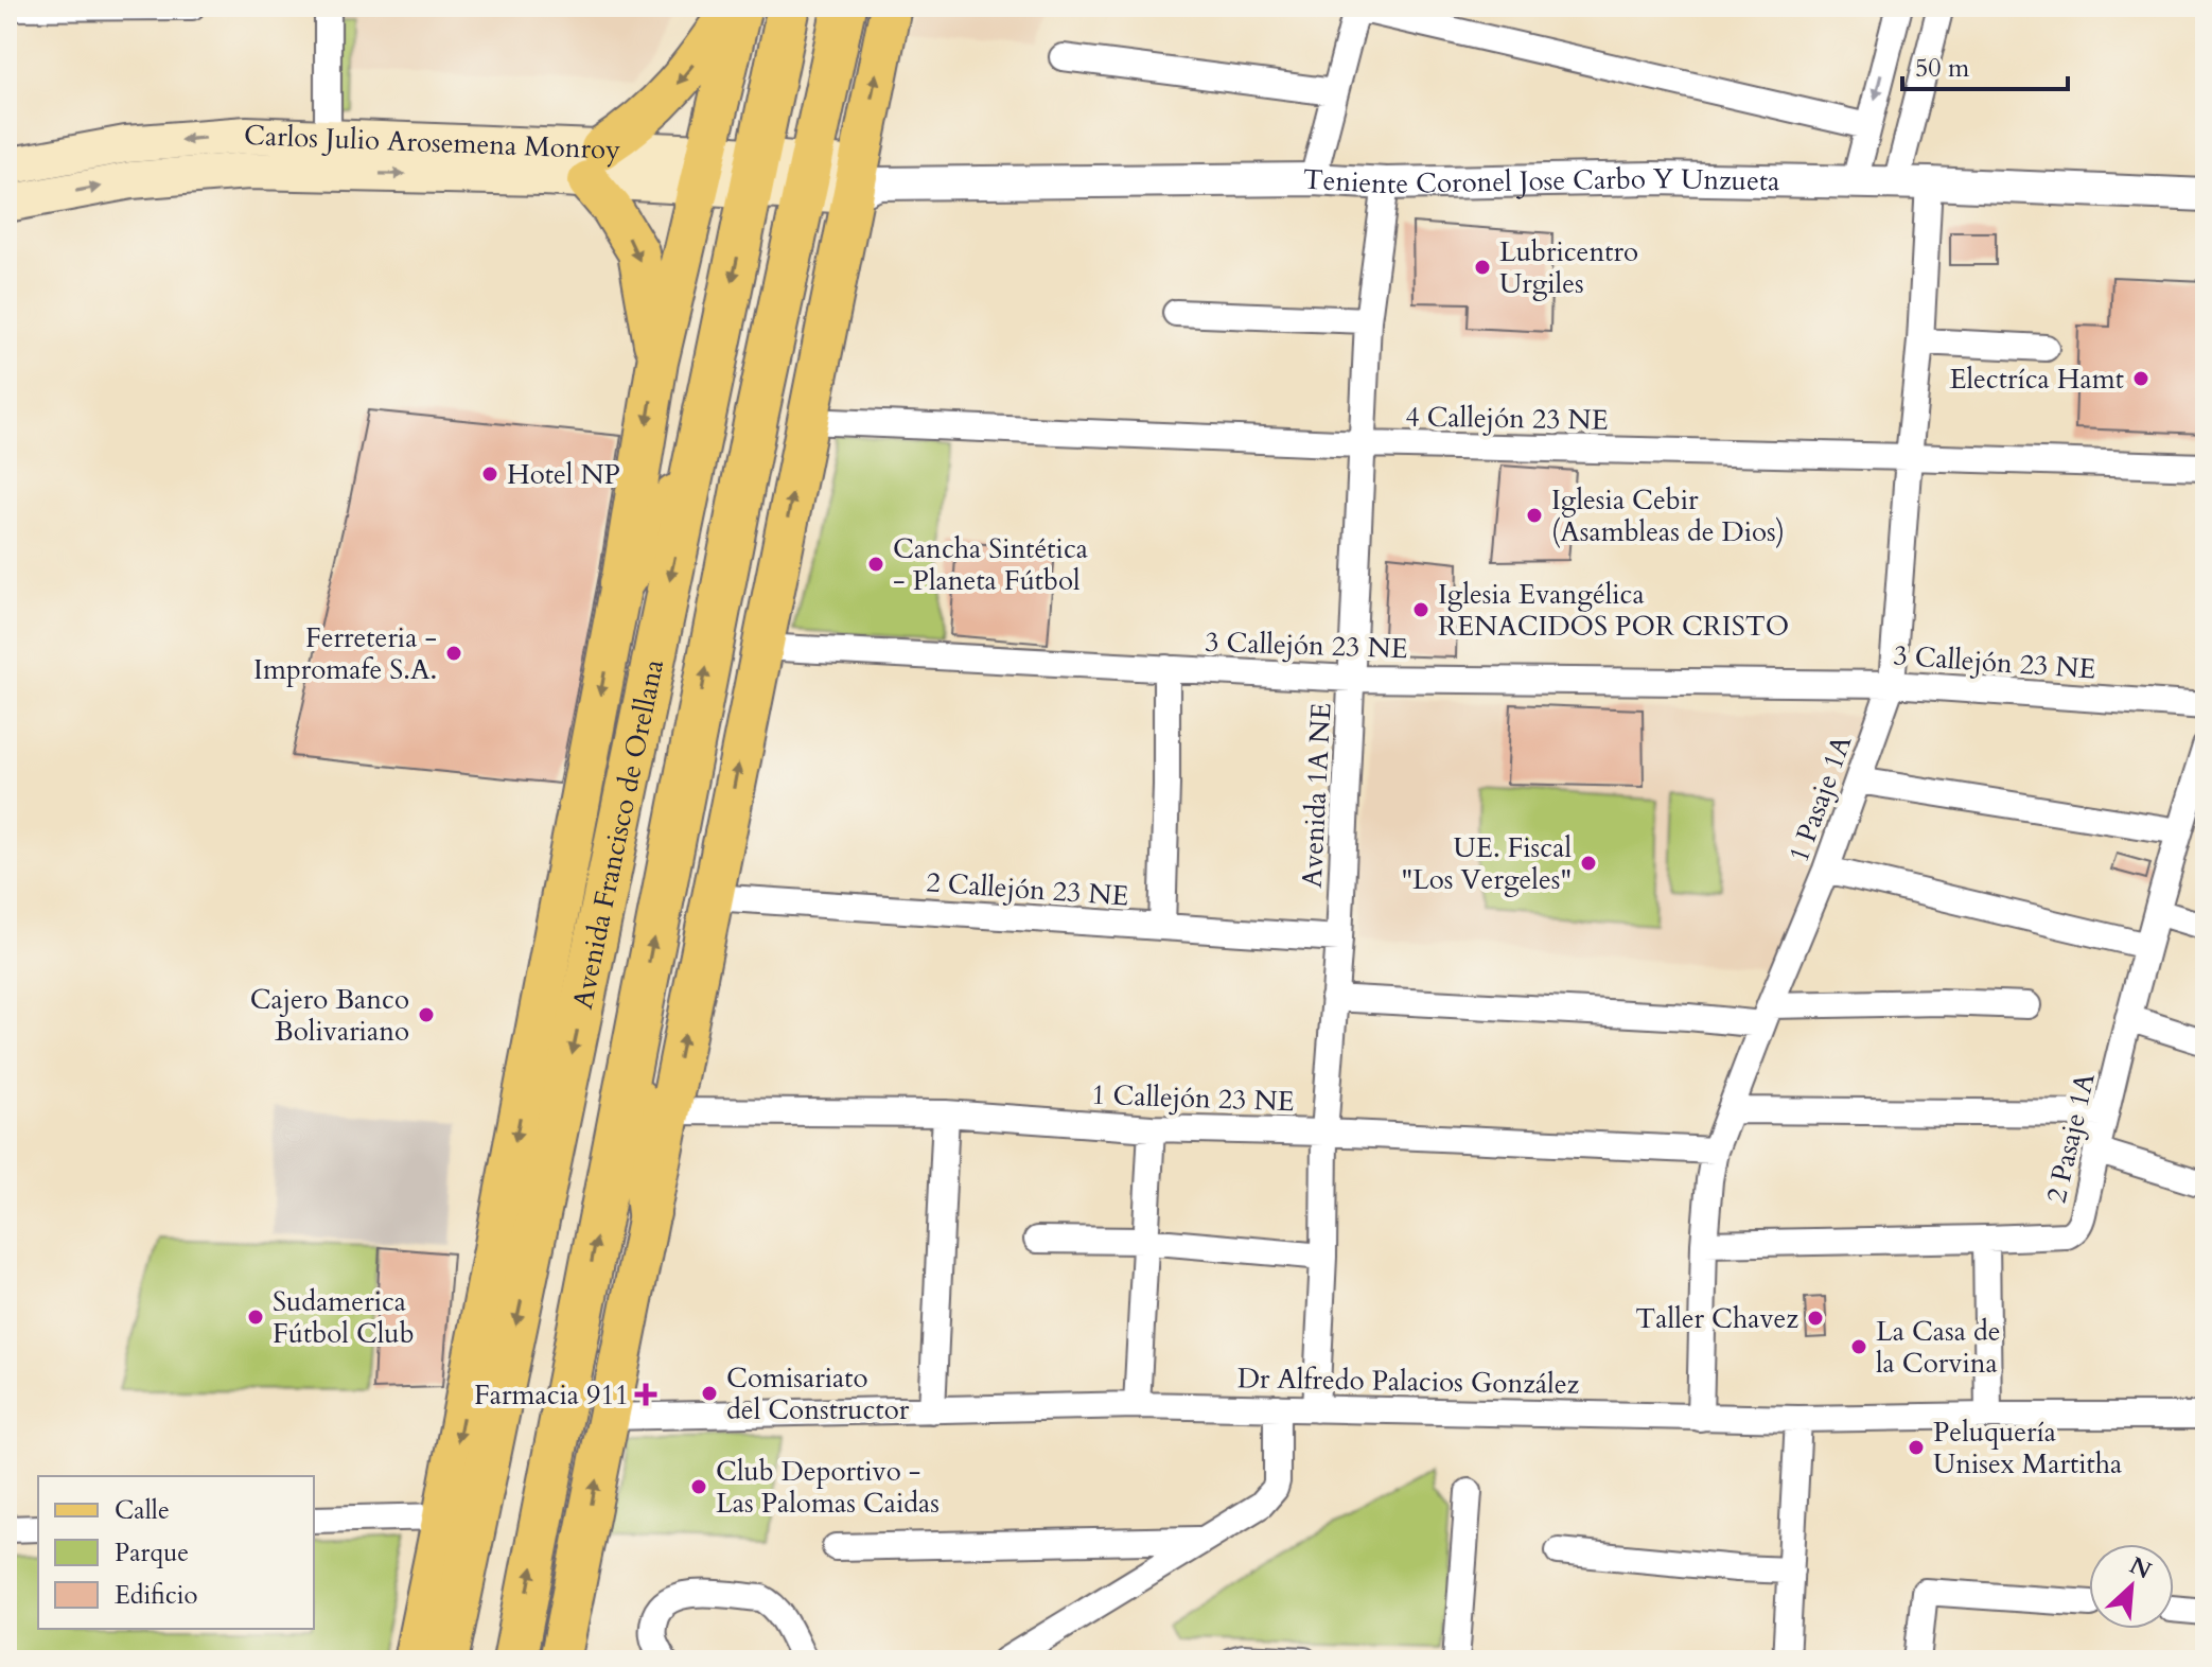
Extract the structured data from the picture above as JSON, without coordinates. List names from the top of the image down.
{
  "streets": {
    "highway": ["Avenida Francisco de Orellana"],
    "main road": ["Carlos Julio Arosemena Monroy"],
    "street": [
      "Teniente Coronel Jose Carbo Y Unzueta",
      "4 Callejón 23 NE",
      "3 Callejón 23 NE",
      "Avenida 1A NE",
      "1 Pasaje 1A",
      "2 Callejón 23 NE",
      "1 Callejón 23 NE",
      "2 Pasaje 1A",
      "Dr Alfredo Palacios González"
    ]
  },
  "crossings": [
    ["Carlos Julio Arosemena Monroy", "Teniente Coronel Jose Carbo Y Unzueta"],
    ["Carlos Julio Arosemena Monroy", "Avenida Francisco de Orellana"],
    ["Teniente Coronel Jose Carbo Y Unzueta", "Avenida 1A NE"],
    ["Teniente Coronel Jose Carbo Y Unzueta", "1 Pasaje 1A"],
    ["4 Callejón 23 NE", "Avenida 1A NE"],
    ["4 Callejón 23 NE", "1 Pasaje 1A"],
    ["3 Callejón 23 NE", "Avenida 1A NE"],
    ["3 Callejón 23 NE", "1 Pasaje 1A"],
    ["Avenida 1A NE", "2 Callejón 23 NE"],
    ["Avenida 1A NE", "1 Callejón 23 NE"],
    ["Avenida 1A NE", "Dr Alfredo Palacios González"],
    ["1 Pasaje 1A", "1 Callejón 23 NE"],
    ["1 Pasaje 1A", "2 Pasaje 1A"],
    ["1 Pasaje 1A", "Dr Alfredo Palacios González"]
  ],
  "places": {
    "other": [
      "Lubricentro Urgiles",
      "Electríca Hamt",
      "Hotel NP",
      "Iglesia Cebir (Asambleas de Dios)",
      "Cancha Sintética - Planeta Fútbol",
      "Iglesia Evangélica RENACIDOS POR CRISTO",
      "Ferreteria - Impromafe S.A.",
      "UE. Fiscal \"Los Vergeles\"",
      "Cajero Banco Bolivariano",
      "Sudamerica Fútbol Club",
      "Taller Chavez",
      "La Casa de la Corvina",
      "Comisariato del Constructor",
      "Peluquería Unisex Martitha",
      "Club Deportivo - Las Palomas Caidas"
    ],
    "health": ["Farmacia 911"]
  },
  "legend": ["Calle", "Parque", "Edificio"],
  "scale_bar": "50 m",
  "north": "top right"
}
